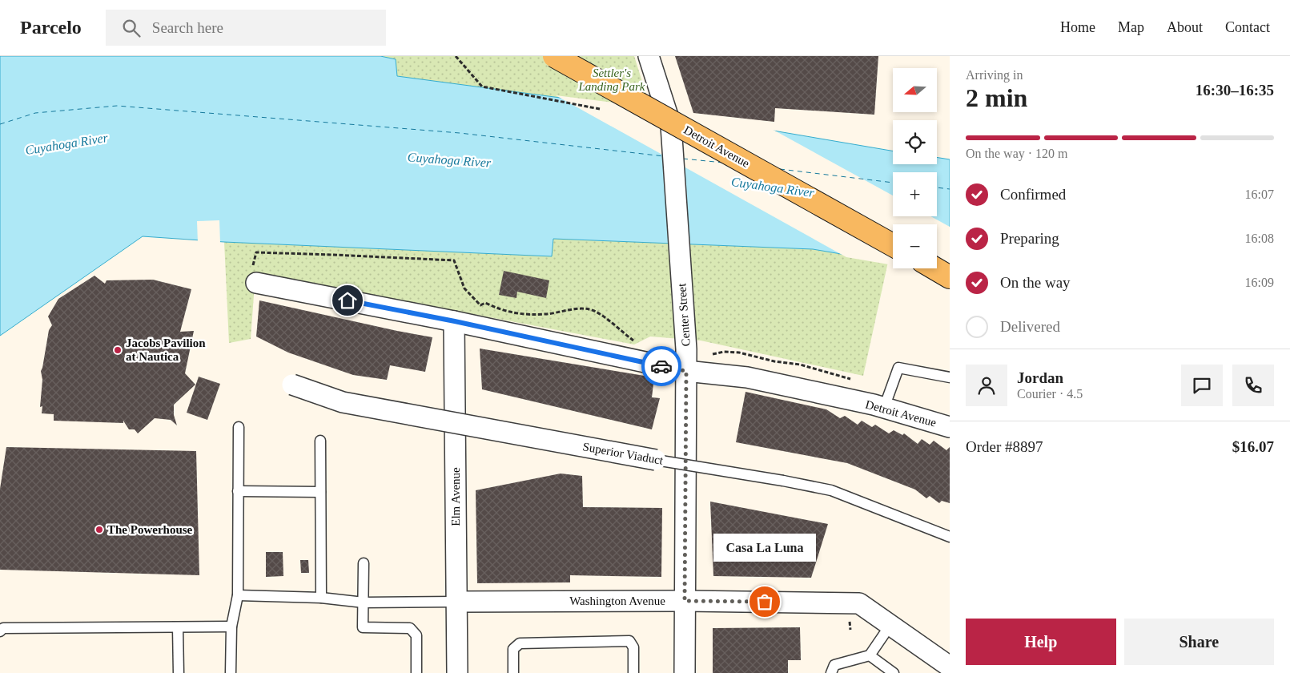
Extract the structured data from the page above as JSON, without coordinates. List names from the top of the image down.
{
  "streets": {
    "main road": ["Detroit Avenue"],
    "street": [
      "Center Street",
      "Superior Viaduct",
      "Elm Avenue",
      "Washington Avenue"
    ]
  },
  "crossings": [
    ["Detroit Avenue", "Center Street"],
    ["Detroit Avenue", "Elm Avenue"],
    ["Center Street", "Washington Avenue"],
    ["Elm Avenue", "Washington Avenue"]
  ],
  "water": ["Cuyahoga River"],
  "parks": ["Settler's Landing Park"],
  "places": ["Jacobs Pavilion at Nautica", "The Powerhouse", "Casa La Luna"],
  "north": "left",
  "page": {
    "header": "Parcelo",
    "search": "Search here",
    "nav": [
      "Home",
      "Map",
      "About",
      "Contact"
    ],
    "heading": ["2 min", "Arriving in", "16:30–16:35"],
    "panel": [
      "Jordan",
      "Courier · 4.5",
      "Order #8897",
      "$16.07"
    ],
    "map_buttons": ["+", "−"],
    "bar": "On the way · 120 m",
    "list": [
      ["Confirmed", "16:07"],
      ["Preparing", "16:08"],
      ["On the way", "16:09"],
      "Delivered"
    ],
    "bubble": "Casa La Luna",
    "buttons": ["Help", "Share"]
  }
}
